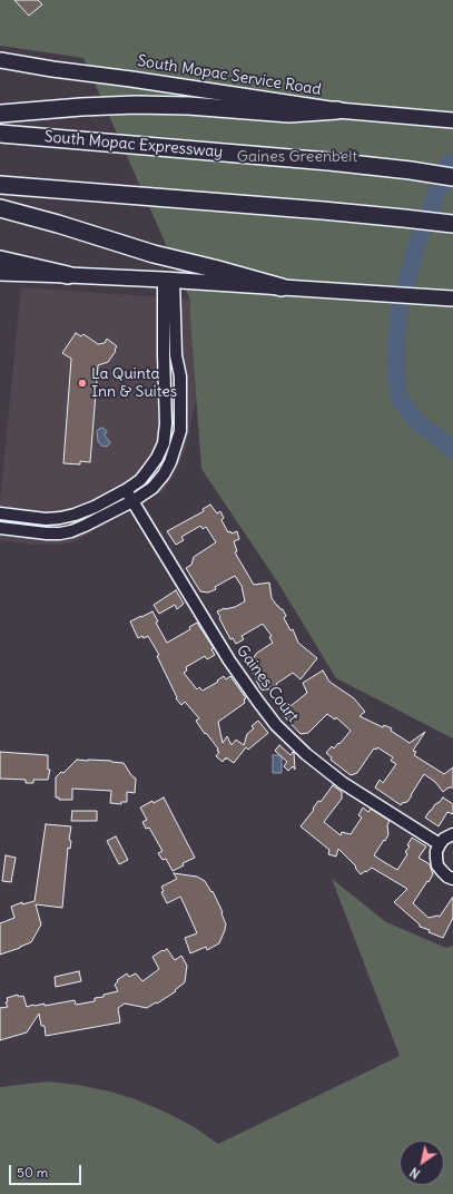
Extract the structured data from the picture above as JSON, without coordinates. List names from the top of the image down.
{
  "streets": {
    "highway": ["South Mopac Expressway"],
    "main road": ["South Mopac Service Road"],
    "street": ["Gaines Court"]
  },
  "parks": ["Gaines Greenbelt"],
  "places": ["La Quinta Inn & Suites"],
  "scale_bar": "50 m",
  "north": "bottom left"
}
